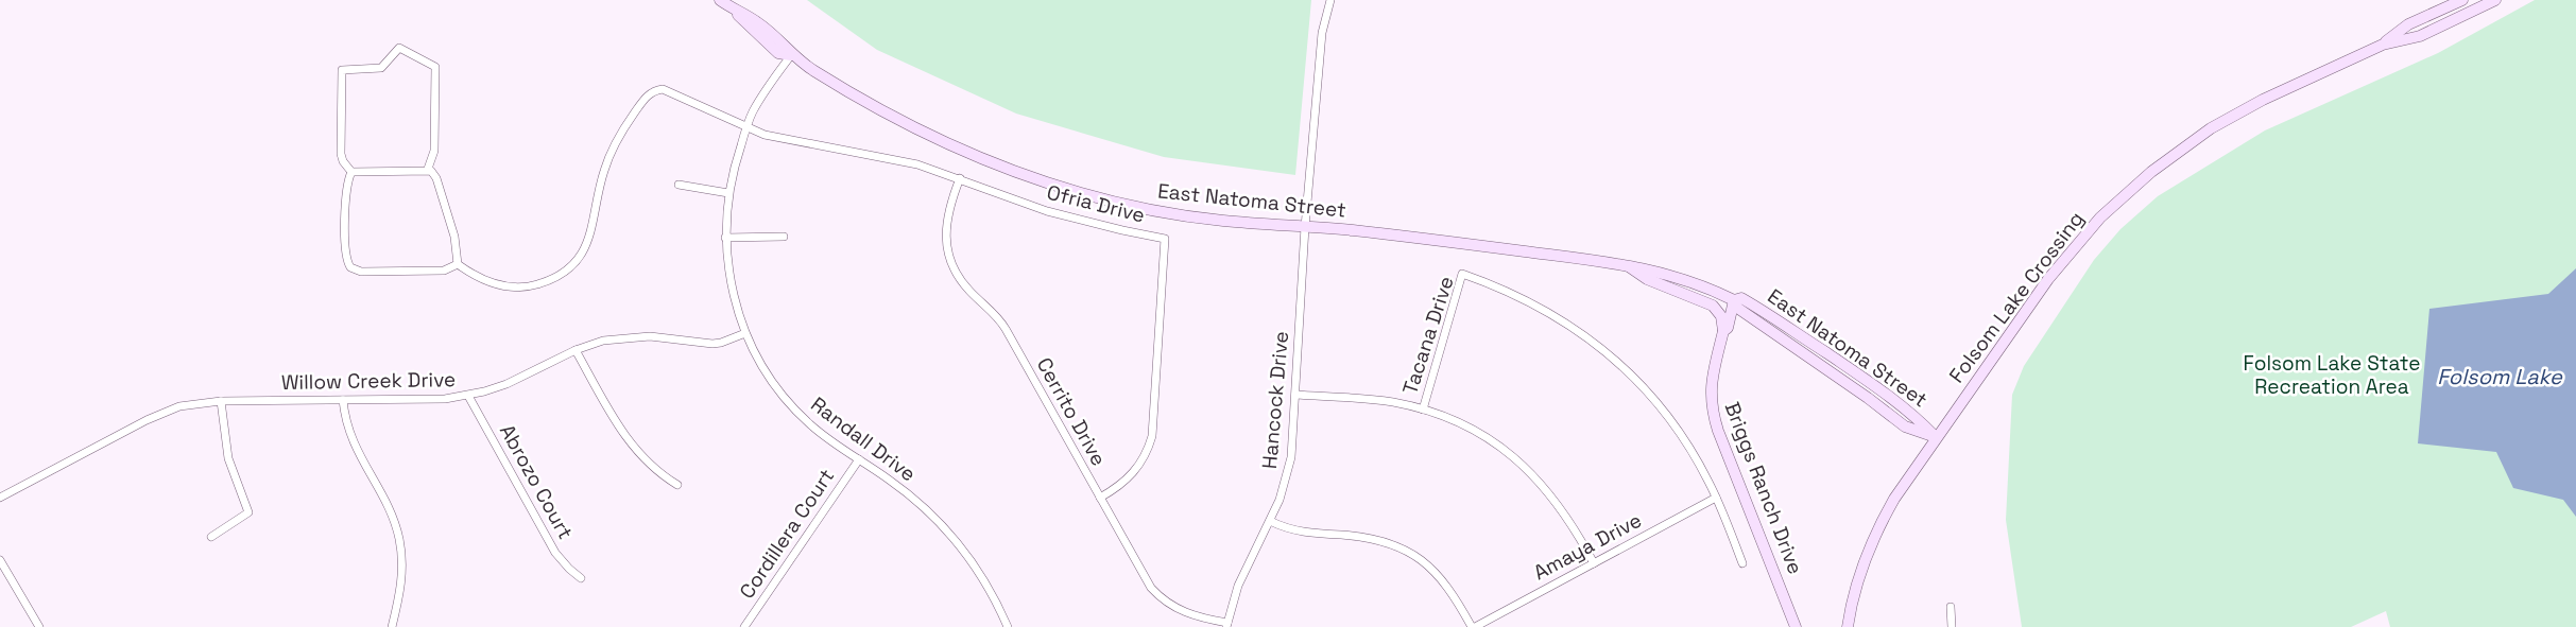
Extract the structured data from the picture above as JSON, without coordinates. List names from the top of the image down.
{
  "streets": {
    "main road": ["East Natoma Street", "Folsom Lake Crossing", "Briggs Ranch Drive"],
    "street": [
      "Ofria Drive",
      "Tacana Drive",
      "Willow Creek Drive",
      "Hancock Drive",
      "Cerrito Drive",
      "Randall Drive",
      "Abrozo Court",
      "Cordillera Court",
      "Amaya Drive"
    ]
  },
  "crossings": [
    ["East Natoma Street", "Folsom Lake Crossing"],
    ["East Natoma Street", "Hancock Drive"],
    ["East Natoma Street", "Randall Drive"],
    ["East Natoma Street", "Briggs Ranch Drive"],
    ["Ofria Drive", "Cerrito Drive"],
    ["Ofria Drive", "Randall Drive"],
    ["Tacana Drive", "Amaya Drive"],
    ["Willow Creek Drive", "Randall Drive"],
    ["Willow Creek Drive", "Abrozo Court"],
    ["Hancock Drive", "Cerrito Drive"],
    ["Randall Drive", "Cordillera Court"]
  ],
  "water": ["Folsom Lake"],
  "parks": ["Folsom Lake State Recreation Area"]
}
